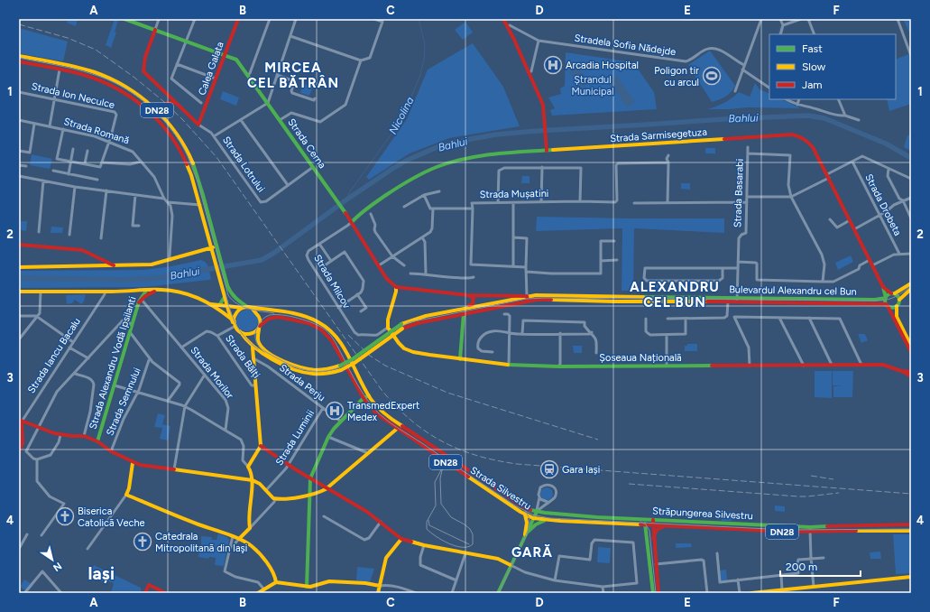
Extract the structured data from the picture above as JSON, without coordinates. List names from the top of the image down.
{
  "streets": {
    "street": [
      "Stradela Sofia Nădejde",
      "Calea Galata",
      "Strada Ion Neculce",
      "DN28",
      "Strada Romană",
      "Strada Sarmisegetuza",
      "Strada Cerna",
      "Strada Lotrului",
      "Strada Basarabi",
      "Strada Mușatini",
      "Strada Drobeta",
      "Strada Milcov",
      "Bulevardul Alexandru cel Bun",
      "Strada Iancu Bacalu",
      "Strada Bălți",
      "Șoseaua Națională",
      "Strada Alexandru Vodă Ipsilanti",
      "Strada Morilor",
      "Strada Perju",
      "Strada Semnului",
      "Strada Luminii",
      "Strada Silvestru",
      "Străpungerea Silvestru"
    ]
  },
  "crossings": [
    ["Calea Galata", "Strada Cerna"],
    ["Strada Ion Neculce", "Strada Romană"],
    ["DN28", "Strada Silvestru"],
    ["DN28", "Străpungerea Silvestru"],
    ["Strada Sarmisegetuza", "Strada Cerna"],
    ["Strada Sarmisegetuza", "Strada Milcov"],
    ["Strada Sarmisegetuza", "Bulevardul Alexandru cel Bun"],
    ["Strada Cerna", "Strada Lotrului"],
    ["Strada Cerna", "Strada Milcov"],
    ["Strada Basarabi", "Bulevardul Alexandru cel Bun"],
    ["Strada Milcov", "Șoseaua Națională"],
    ["Strada Alexandru Vodă Ipsilanti", "Strada Morilor"],
    ["Strada Perju", "Strada Luminii"],
    ["Strada Silvestru", "Străpungerea Silvestru"]
  ],
  "districts": [
    "MIRCEA CEL BĂTRÂN",
    "ALEXANDRU CEL BUN",
    "GARĂ",
    "Iași"
  ],
  "water": ["Nicolina", "Bahlui"],
  "parks": ["Ștrandul Municipal"],
  "places": {
    "hospital": ["Arcadia Hospital", "TransmedExpert Medex"],
    "sports": ["Poligon tir cu arcul"],
    "station": ["Gara Iași"],
    "church": ["Biserica Catolică Veche", "Catedrala Mitropolitană din Iaşi"]
  },
  "legend": ["Fast", "Slow", "Jam"],
  "scale_bar": "200 m",
  "north": "bottom right",
  "grid": {
    "columns": [
      "A",
      "B",
      "C",
      "D",
      "E",
      "F"
    ],
    "rows": [
      "1",
      "2",
      "3",
      "4"
    ]
  }
}
